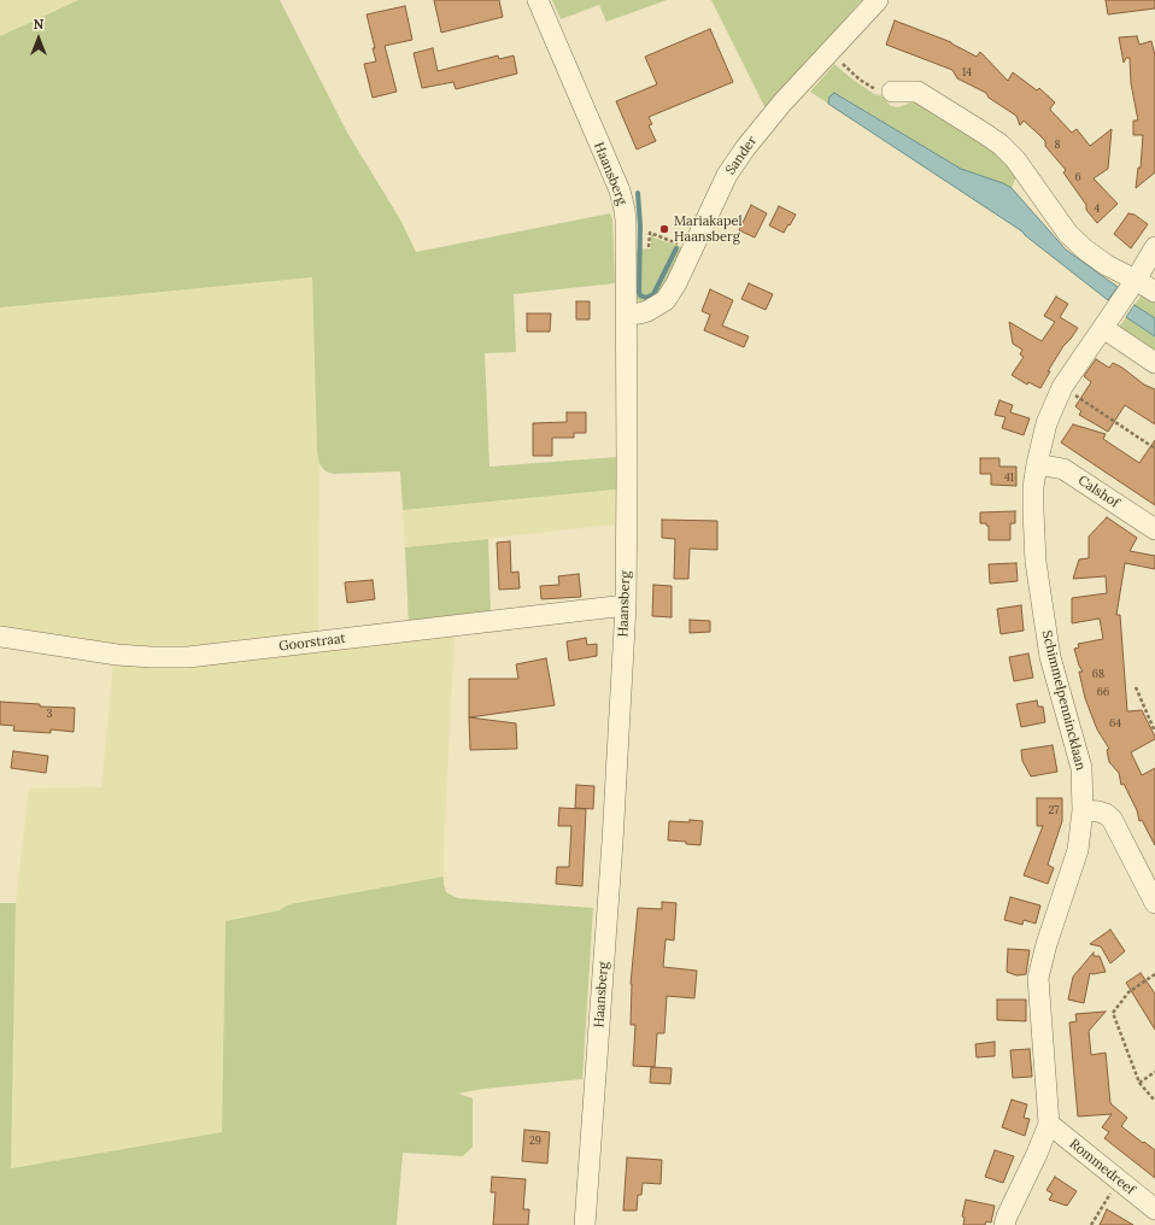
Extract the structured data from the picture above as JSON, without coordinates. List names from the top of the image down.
{
  "streets": {
    "street": [
      "Sander",
      "Haansberg",
      "Calshof",
      "Goorstraat",
      "Schimmelpennincklaan",
      "Rommedreef"
    ]
  },
  "crossings": [
    ["Sander", "Haansberg"],
    ["Haansberg", "Goorstraat"],
    ["Calshof", "Schimmelpennincklaan"],
    ["Schimmelpennincklaan", "Rommedreef"]
  ],
  "places": ["Mariakapel Haansberg"],
  "house_numbers": [
    "14",
    "8",
    "6",
    "4",
    "41",
    "68",
    "66",
    "3",
    "64",
    "27",
    "29"
  ],
  "north": "top"
}
